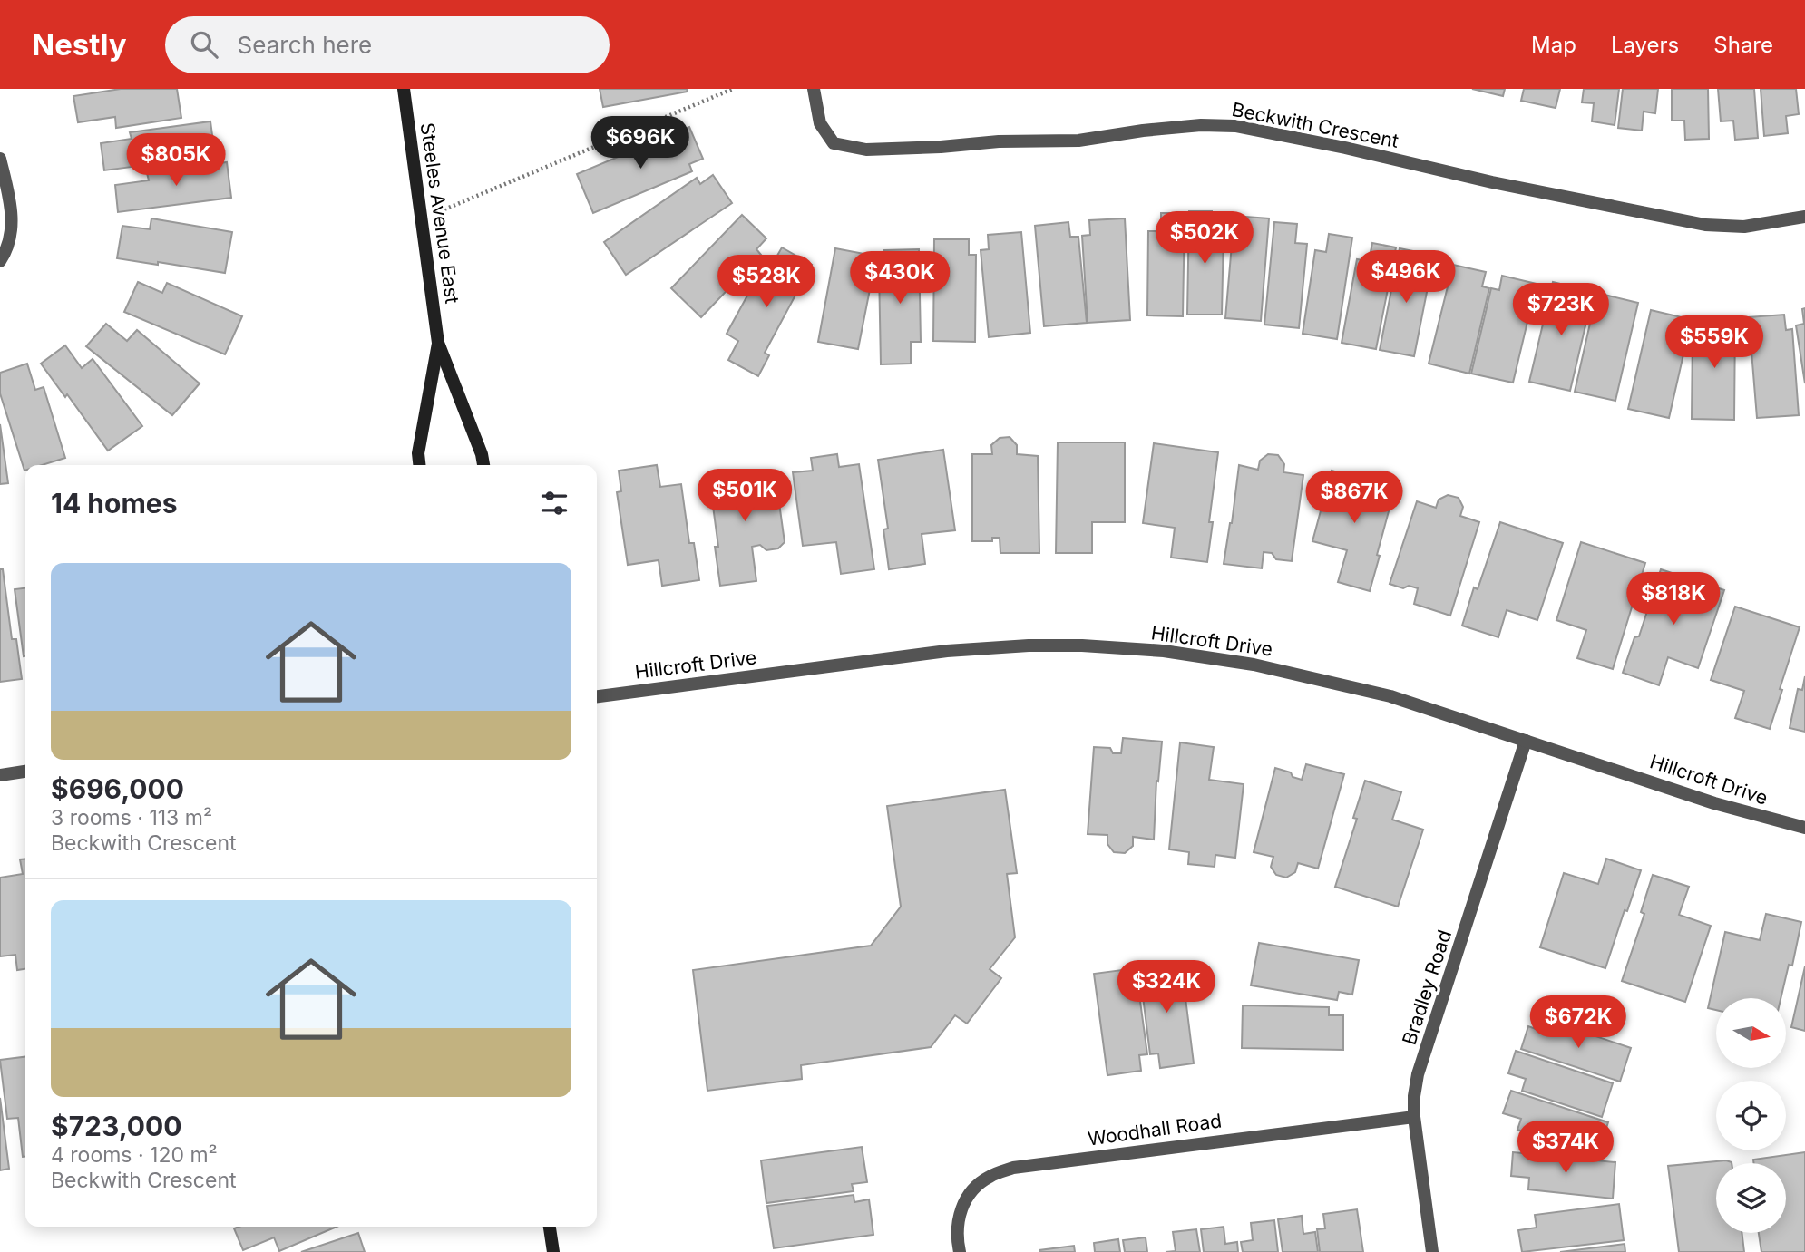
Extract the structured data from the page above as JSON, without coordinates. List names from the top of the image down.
{
  "streets": {
    "main road": ["Steeles Avenue East"],
    "street": [
      "Beckwith Crescent",
      "Hillcroft Drive",
      "Bradley Road",
      "Woodhall Road"
    ]
  },
  "crossings": [
    ["Hillcroft Drive", "Bradley Road"],
    ["Bradley Road", "Woodhall Road"]
  ],
  "north": "right",
  "page": {
    "header": "Nestly",
    "search": "Search here",
    "nav": ["Map", "Layers", "Share"],
    "price": [
      "$696K",
      "$805K",
      "$502K",
      "$496K",
      "$430K",
      "$528K",
      "$723K",
      "$559K",
      "$501K",
      "$867K",
      "$818K",
      "$324K",
      "$672K",
      "$374K"
    ],
    "heading": "14 homes",
    "list": [
      {
        "name": "$696,000",
        "note": "3 rooms · 113 m² · Beckwith Crescent"
      },
      {
        "name": "$723,000",
        "note": "4 rooms · 120 m² · Beckwith Crescent"
      }
    ]
  }
}
